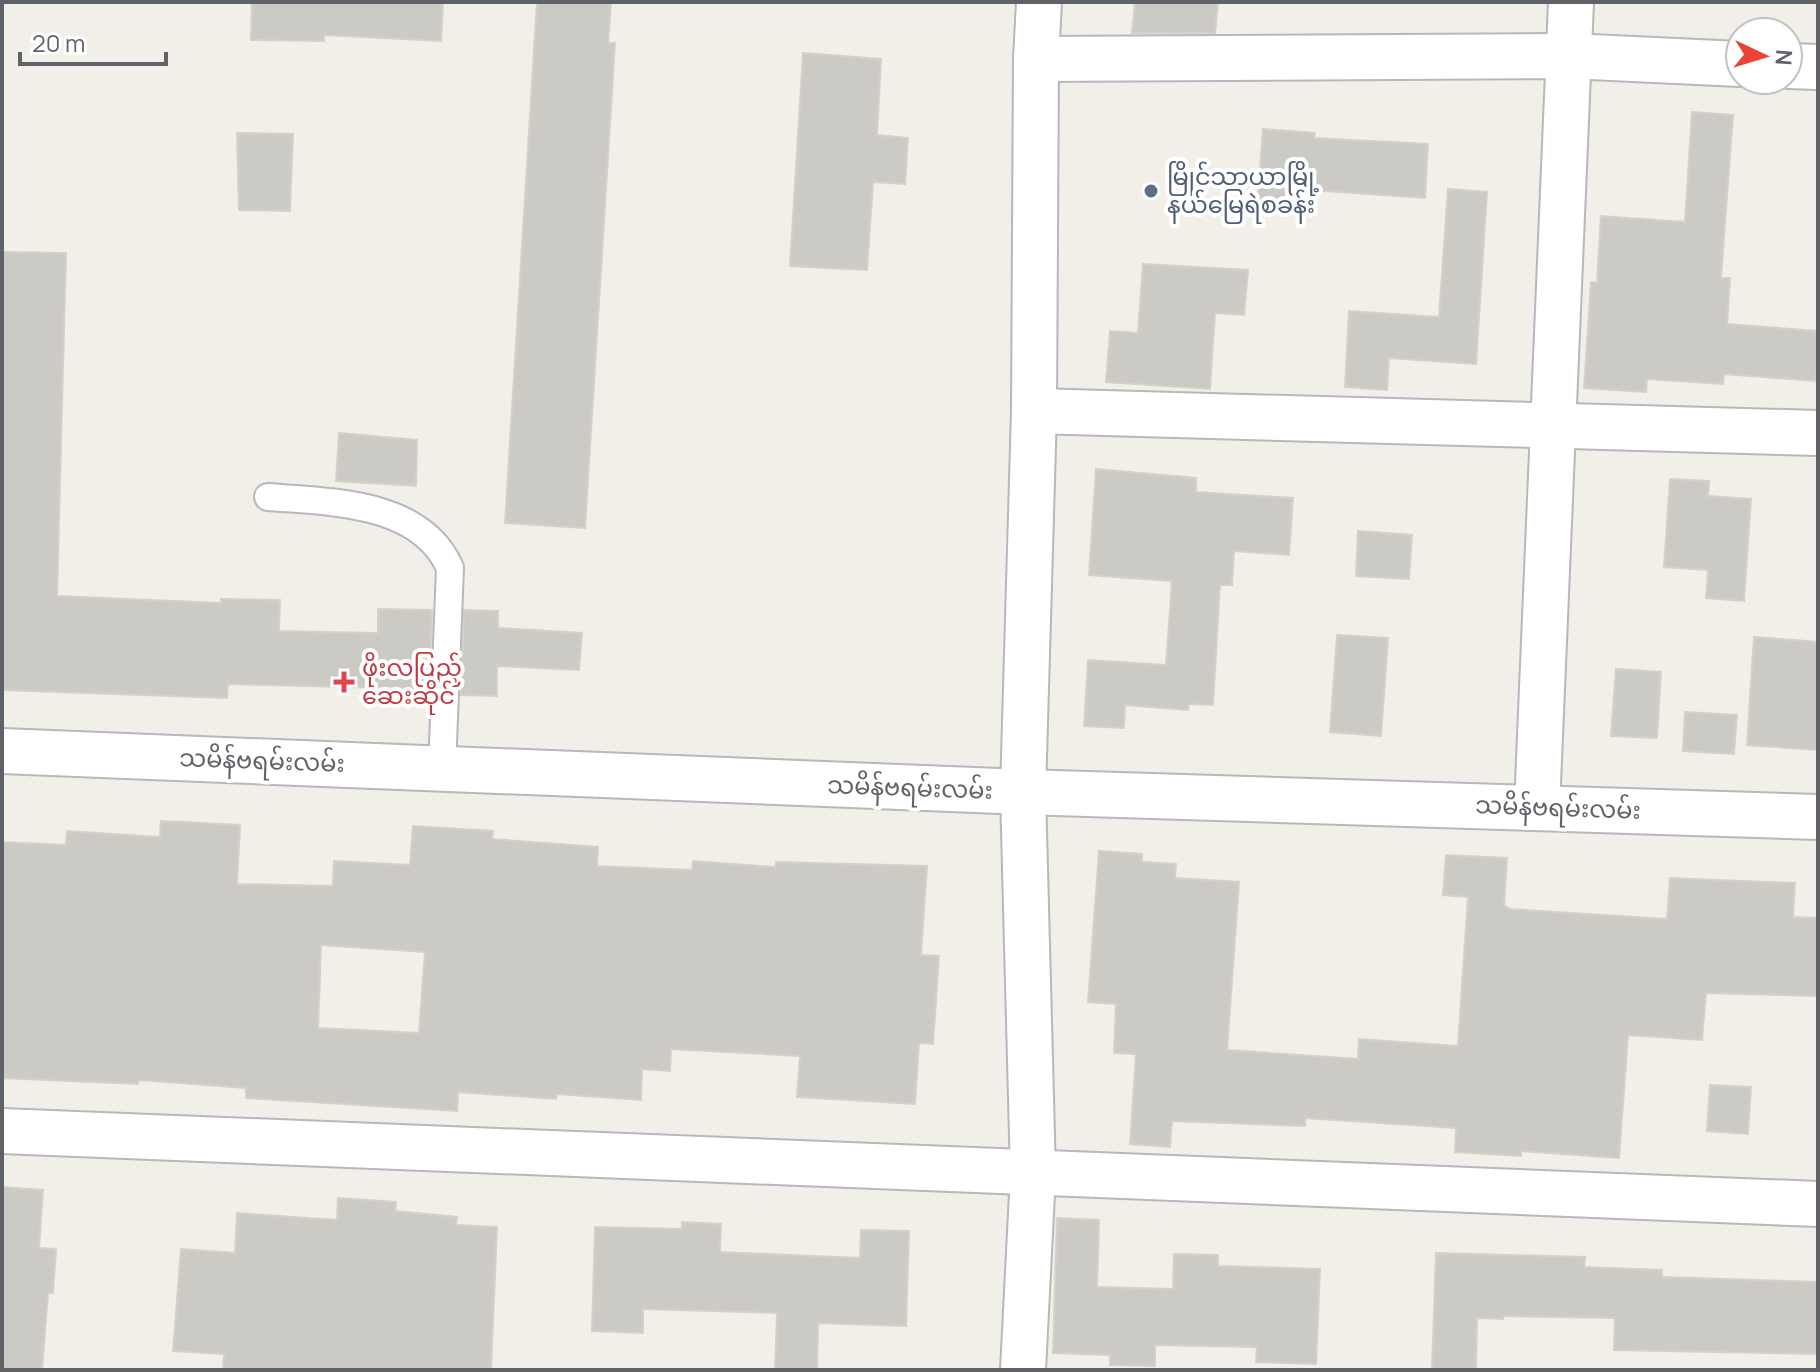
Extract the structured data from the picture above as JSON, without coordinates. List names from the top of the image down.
{
  "streets": {
    "street": ["သမိန်ဗရမ်းလမ်း"]
  },
  "places": {
    "other": ["မြိုင်သာယာမြို့ နယ်မြေရဲစခန်း"],
    "health": ["ဖိုးလပြည့် ဆေးဆိုင်"]
  },
  "scale_bar": "20 m",
  "north": "right"
}
